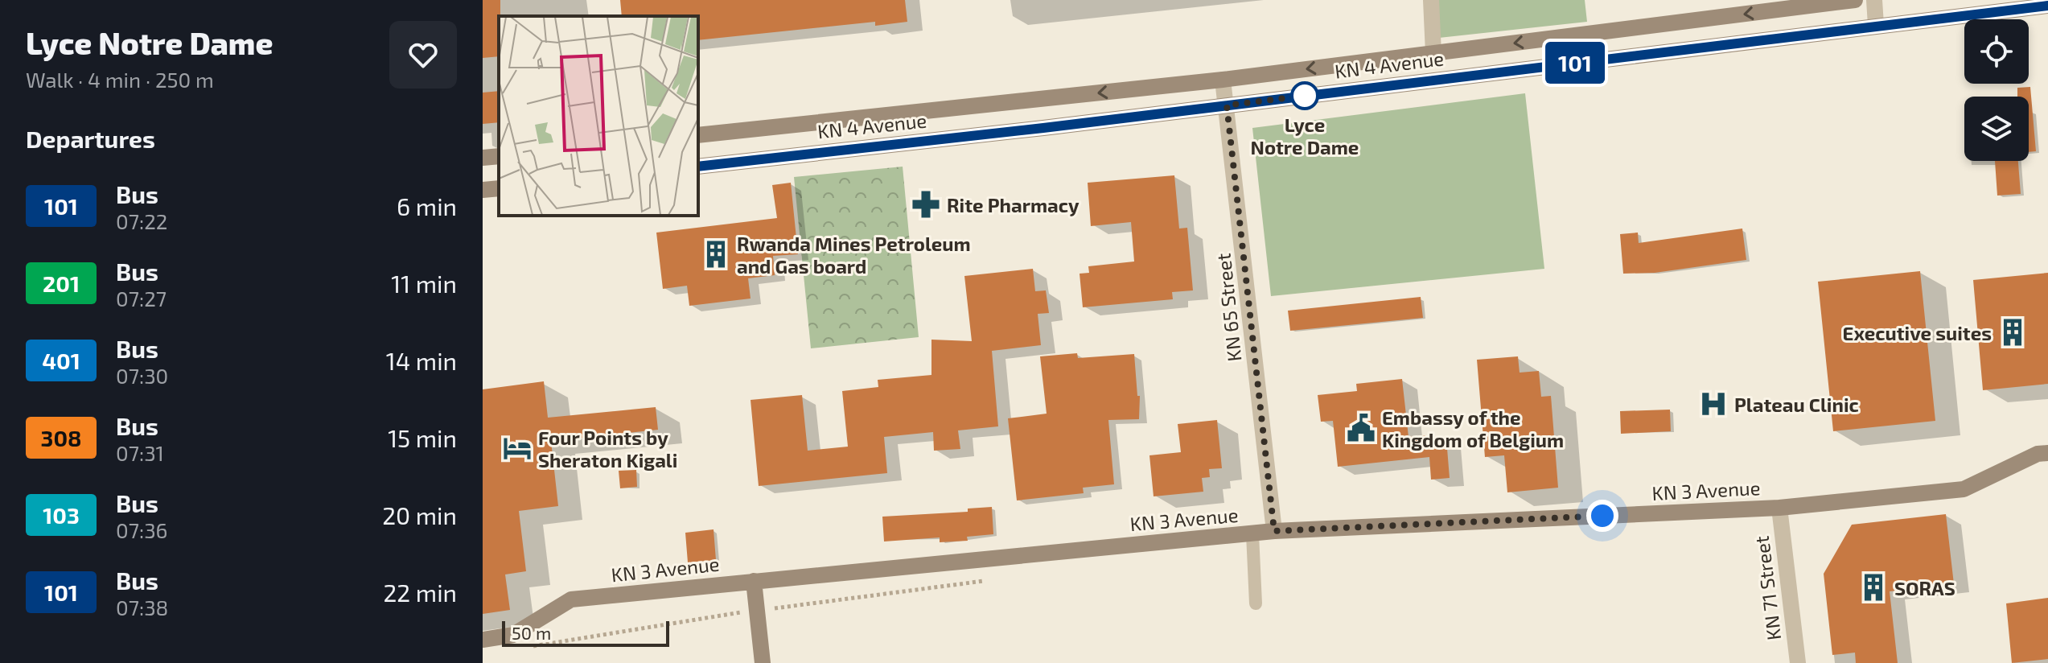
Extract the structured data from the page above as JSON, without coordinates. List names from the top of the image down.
{
  "streets": {
    "street": [
      "KN 4 Avenue",
      "KN 65 Street",
      "KN 3 Avenue",
      "KN 71 Street"
    ]
  },
  "crossings": [
    ["KN 4 Avenue", "KN 65 Street"],
    ["KN 65 Street", "KN 3 Avenue"],
    ["KN 3 Avenue", "KN 71 Street"]
  ],
  "places": {
    "other": ["Lyce Notre Dame"],
    "pharmacy": ["Rite Pharmacy"],
    "building": ["Rwanda Mines Petroleum and Gas board", "Executive suites", "SORAS"],
    "hospital": ["Plateau Clinic"],
    "public building": ["Embassy of the Kingdom of Belgium"],
    "hotel": ["Four Points by Sheraton Kigali"]
  },
  "lines": ["bus line 101"],
  "scale_bar": "50 m",
  "page": {
    "heading": [
      ["Lyce Notre Dame", "Walk · 4 min · 250 m"],
      "Departures"
    ],
    "on_map": "101",
    "list": [
      {
        "mark": "101",
        "name": "Bus",
        "note": "07:22",
        "value": "6 min"
      },
      {
        "mark": "201",
        "name": "Bus",
        "note": "07:27",
        "value": "11 min"
      },
      {
        "mark": "401",
        "name": "Bus",
        "note": "07:30",
        "value": "14 min"
      },
      {
        "mark": "308",
        "name": "Bus",
        "note": "07:31",
        "value": "15 min"
      },
      {
        "mark": "103",
        "name": "Bus",
        "note": "07:36",
        "value": "20 min"
      },
      {
        "mark": "101",
        "name": "Bus",
        "note": "07:38",
        "value": "22 min"
      }
    ],
    "scale": "50 m"
  }
}
